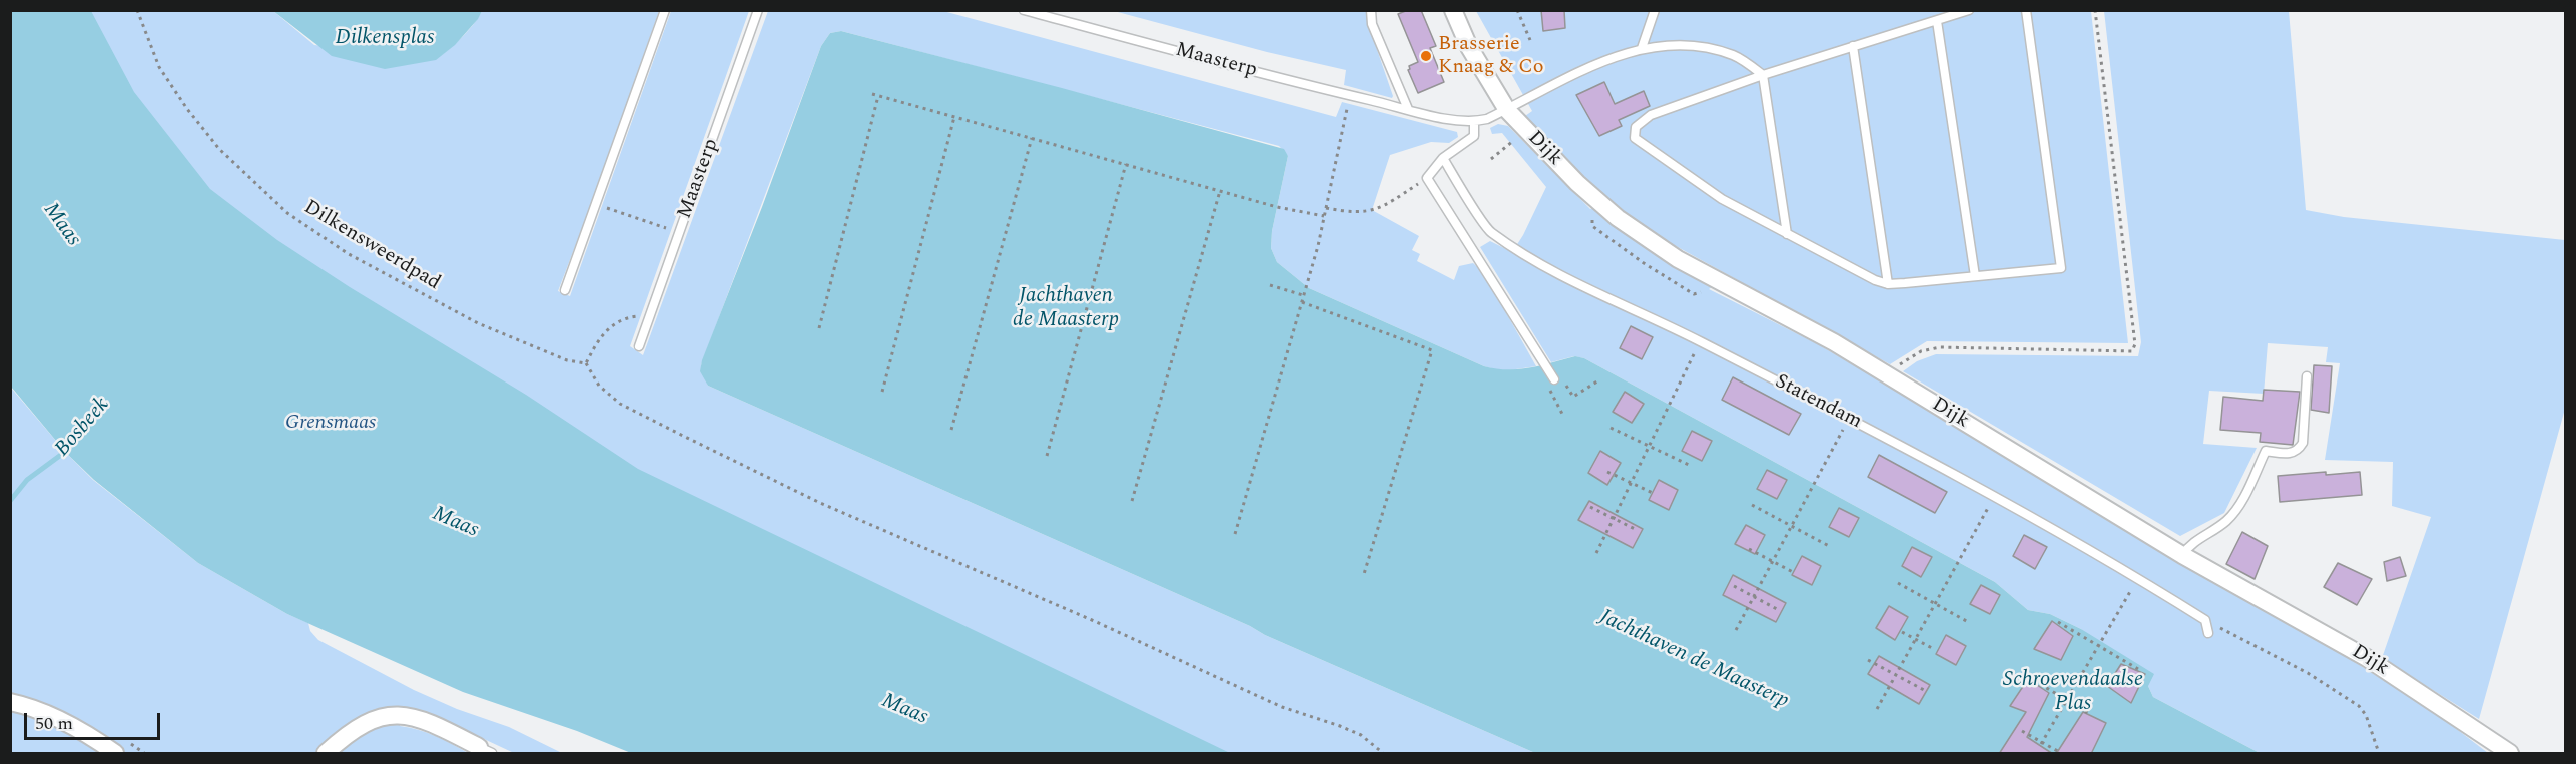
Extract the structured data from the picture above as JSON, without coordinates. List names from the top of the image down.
{
  "streets": {
    "street": ["Dijk"],
    "lane": ["Maasterp", "Statendam"],
    "path": ["Dilkensweerdpad"]
  },
  "crossings": [
    ["Maasterp", "Dijk"]
  ],
  "water": [
    "Dilkensplas",
    "Maas",
    "Jachthaven de Maasterp",
    "Bosbeek",
    "Schroevendaalse Plas"
  ],
  "parks": ["Grensmaas"],
  "places": ["Brasserie Knaag & Co"],
  "scale_bar": "50 m"
}
